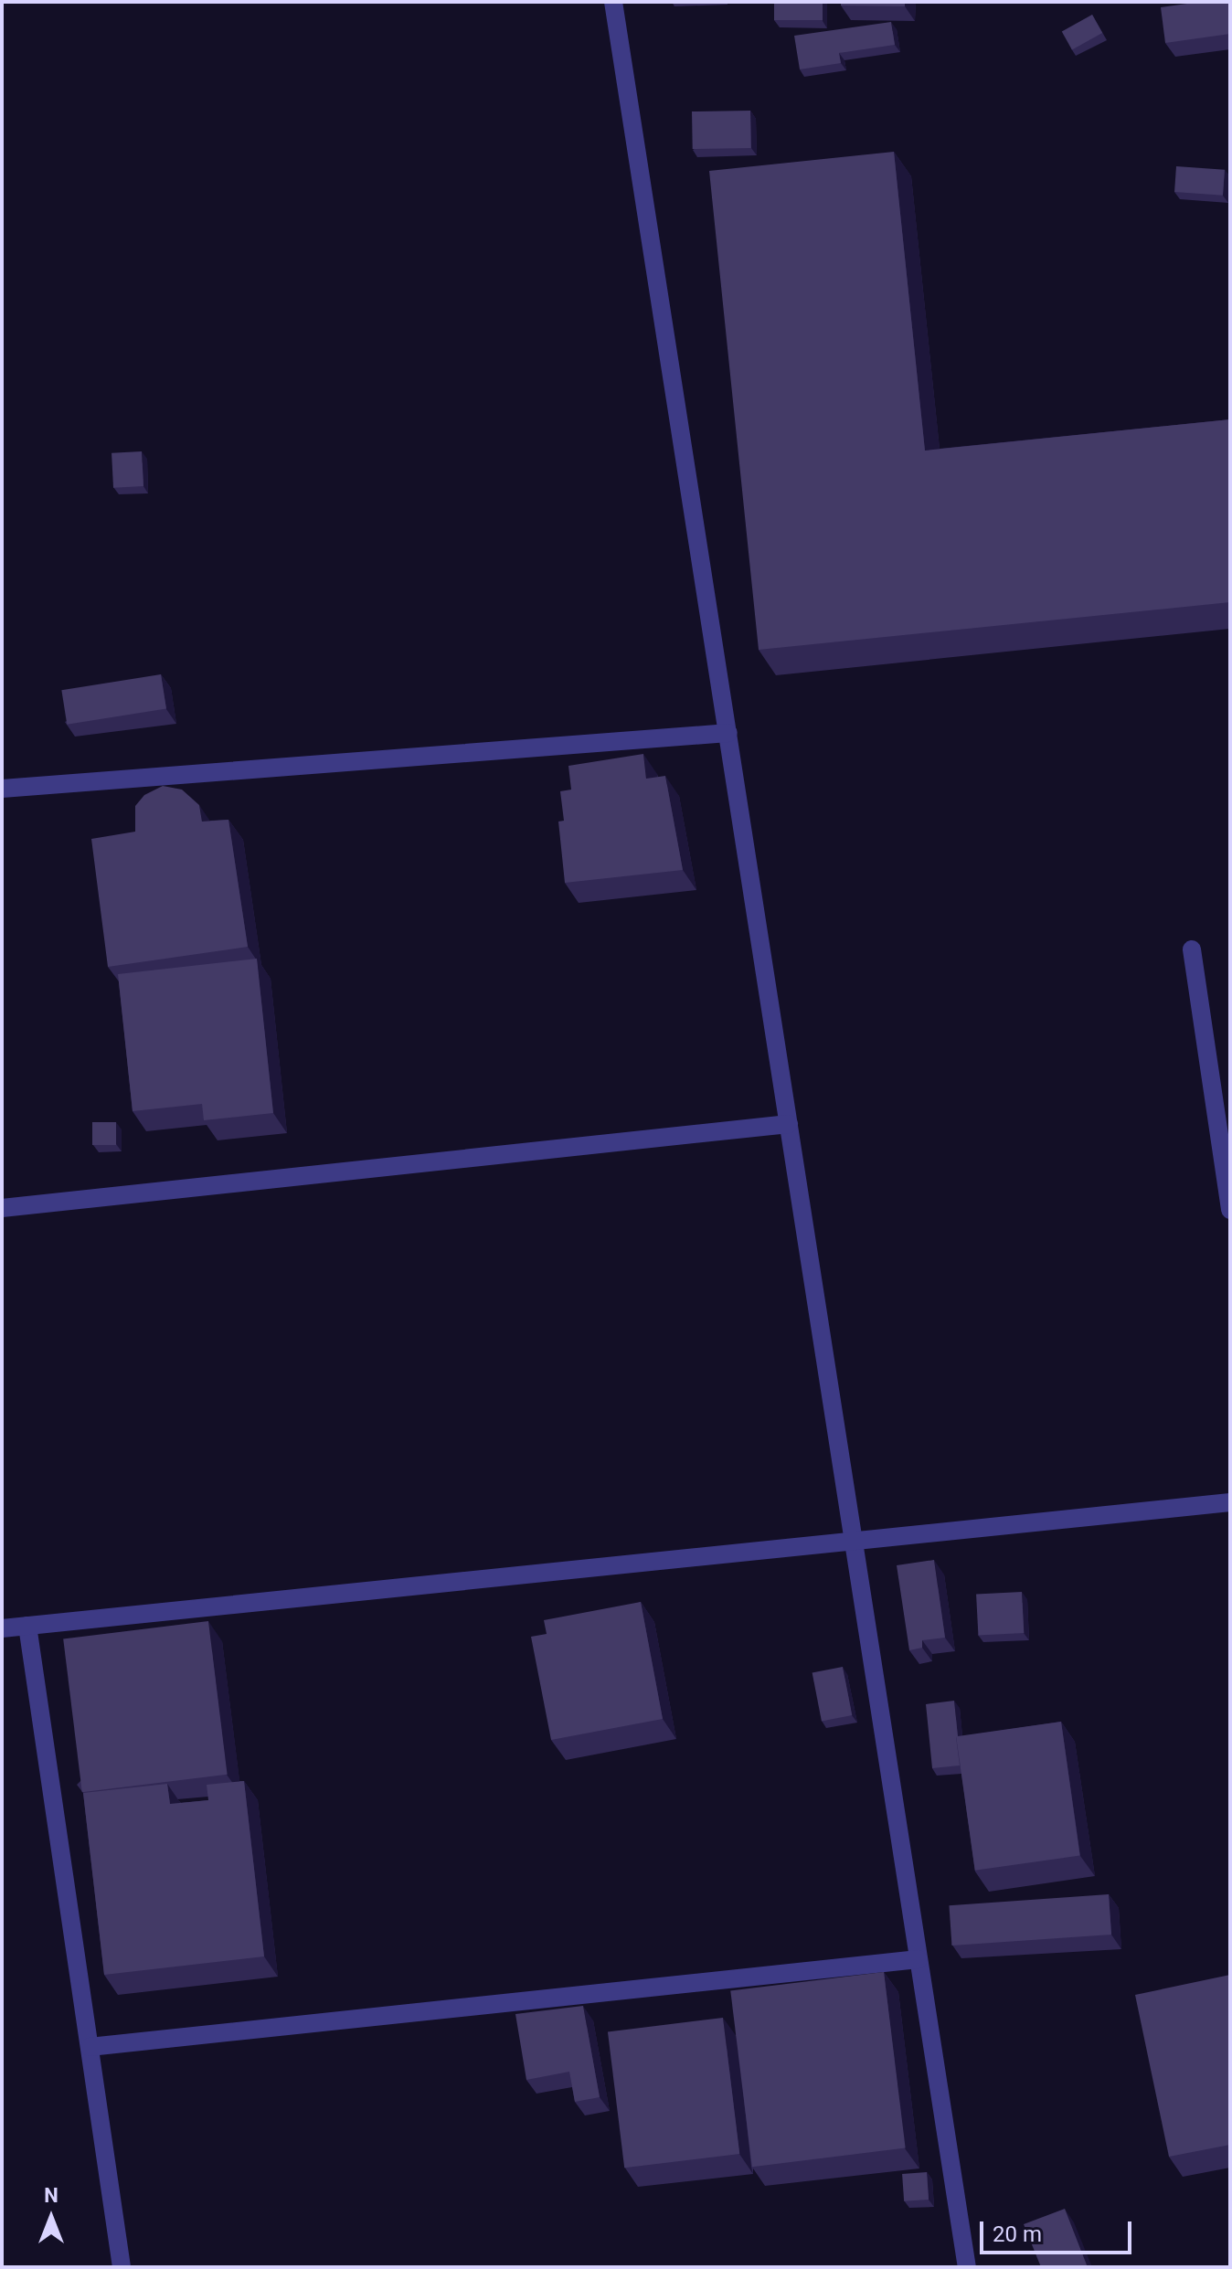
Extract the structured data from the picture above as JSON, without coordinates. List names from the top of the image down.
{
  "scale_bar": "20 m",
  "north": "top"
}
